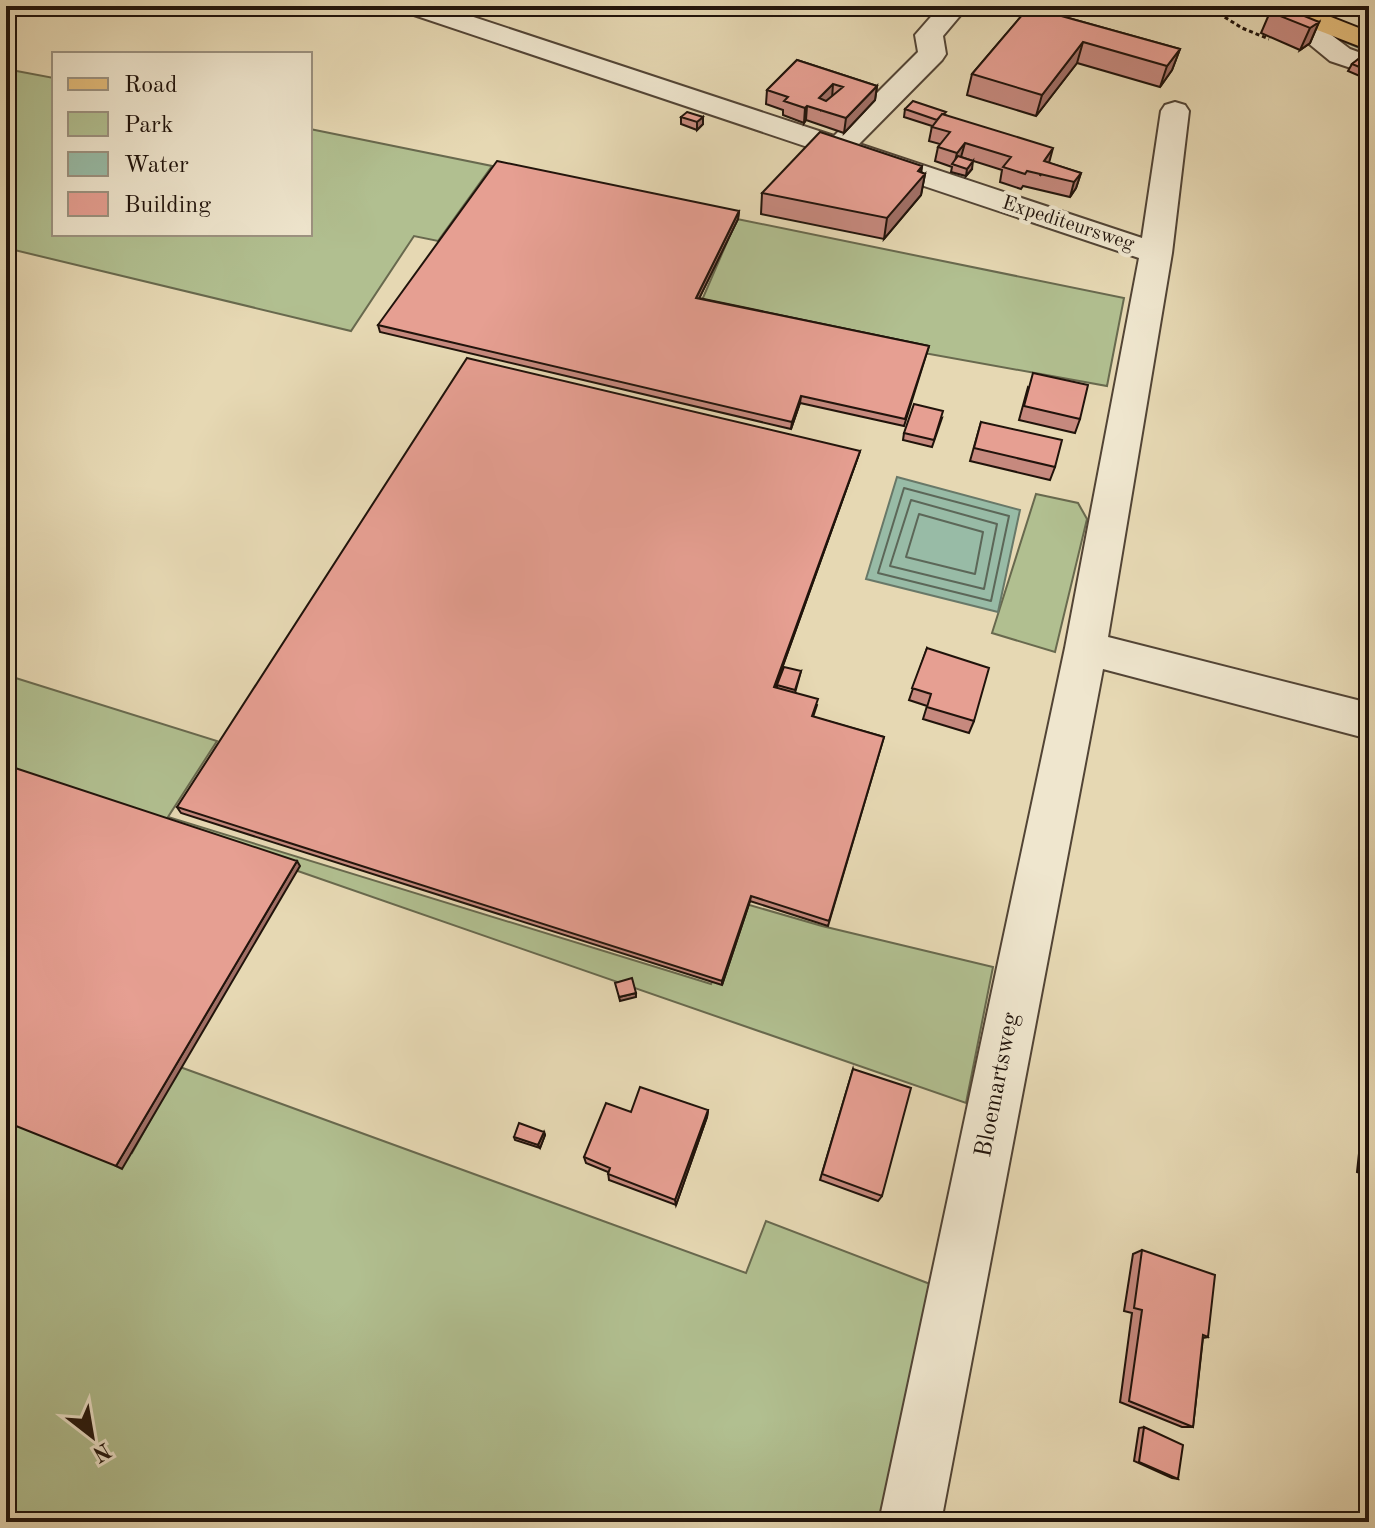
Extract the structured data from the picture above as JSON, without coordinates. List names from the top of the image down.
{
  "streets": {
    "street": ["Expediteursweg", "Bloemartsweg"]
  },
  "crossings": [
    ["Expediteursweg", "Bloemartsweg"]
  ],
  "legend": [
    "Road",
    "Park",
    "Water",
    "Building"
  ],
  "north": "bottom right"
}
